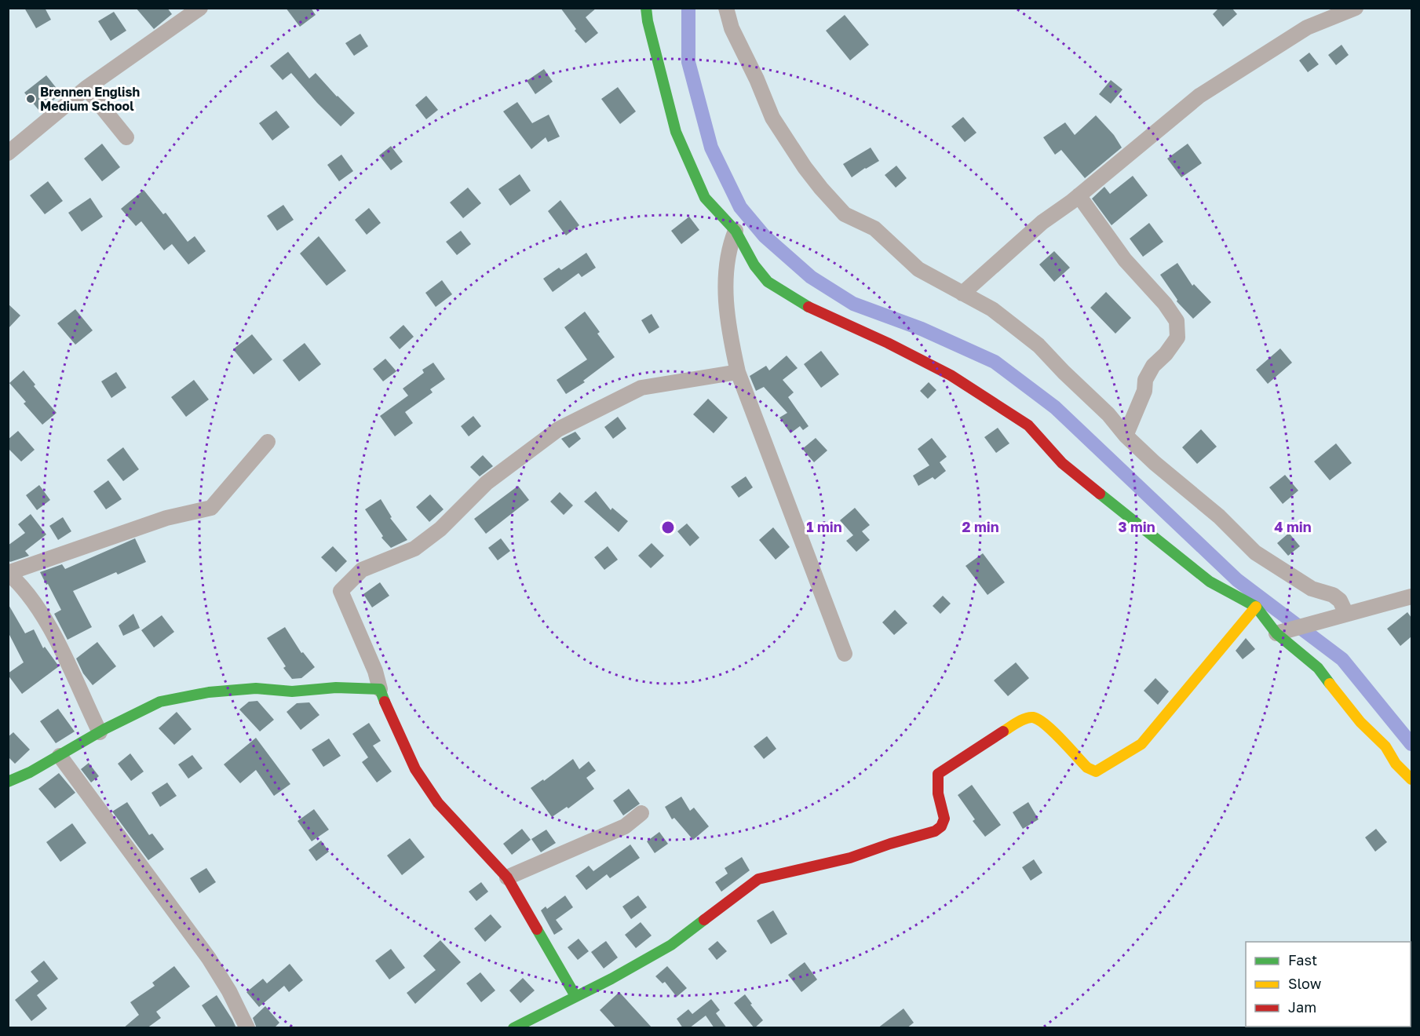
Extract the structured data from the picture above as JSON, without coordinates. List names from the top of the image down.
{
  "places": ["Brennen English Medium School"],
  "legend": ["Fast", "Slow", "Jam"],
  "rings": [
    "1 min",
    "2 min",
    "3 min",
    "4 min"
  ]
}
